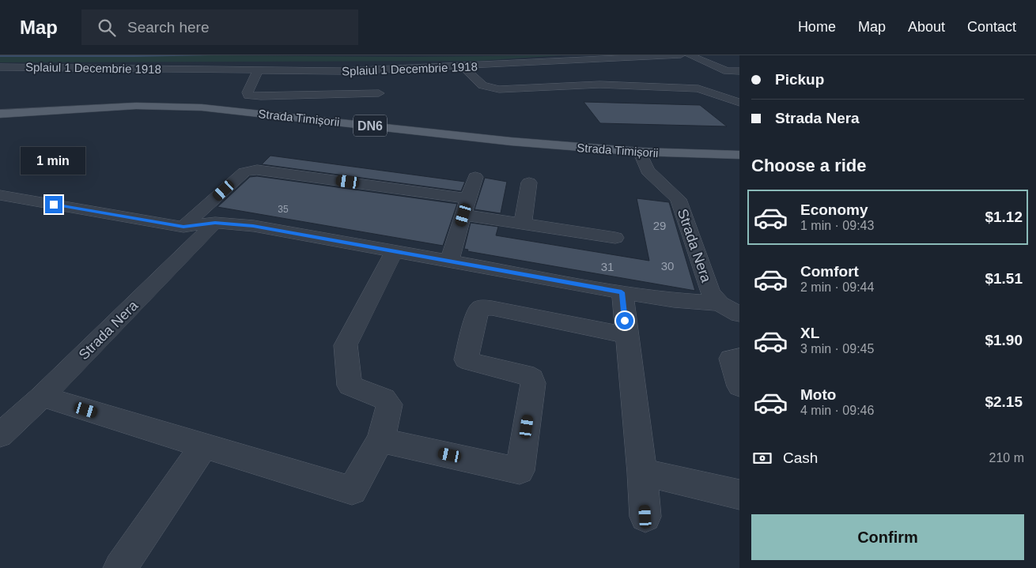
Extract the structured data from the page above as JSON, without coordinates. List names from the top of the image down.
{
  "streets": {
    "main road": ["Strada Timișorii", "DN6"],
    "street": ["Splaiul 1 Decembrie 1918", "Strada Nera"]
  },
  "crossings": [
    ["Strada Timișorii", "Strada Nera"]
  ],
  "house_numbers": [
    "35",
    "29",
    "30",
    "31"
  ],
  "page": {
    "header": "Map",
    "search": "Search here",
    "nav": [
      "Home",
      "Map",
      "About",
      "Contact"
    ],
    "banner": ["Pickup", "Strada Nera"],
    "heading": "Choose a ride",
    "bubble": "1 min",
    "list": [
      {
        "name": "Economy",
        "note": "1 min · 09:43",
        "value": "$1.12"
      },
      {
        "name": "Comfort",
        "note": "2 min · 09:44",
        "value": "$1.51"
      },
      {
        "name": "XL",
        "note": "3 min · 09:45",
        "value": "$1.90"
      },
      {
        "name": "Moto",
        "note": "4 min · 09:46",
        "value": "$2.15"
      }
    ],
    "pay": ["Cash", "210 m"],
    "buttons": "Confirm"
  }
}
